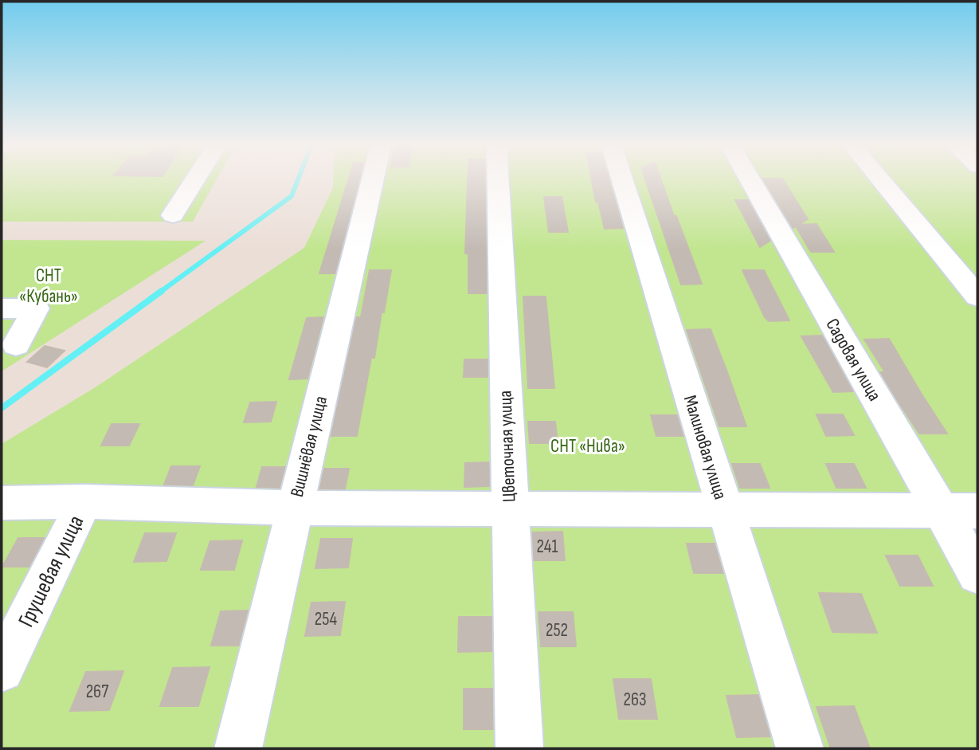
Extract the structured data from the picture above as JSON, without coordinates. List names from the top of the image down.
{
  "streets": {
    "street": [
      "Садовая улица",
      "Вишнёвая улица",
      "Цветочная улица",
      "Малиновая улица",
      "Грушевая улица"
    ]
  },
  "parks": ["СНТ «Кубань»", "СНТ «Нива»"],
  "house_numbers": [
    "241",
    "254",
    "252",
    "267",
    "263"
  ]
}
